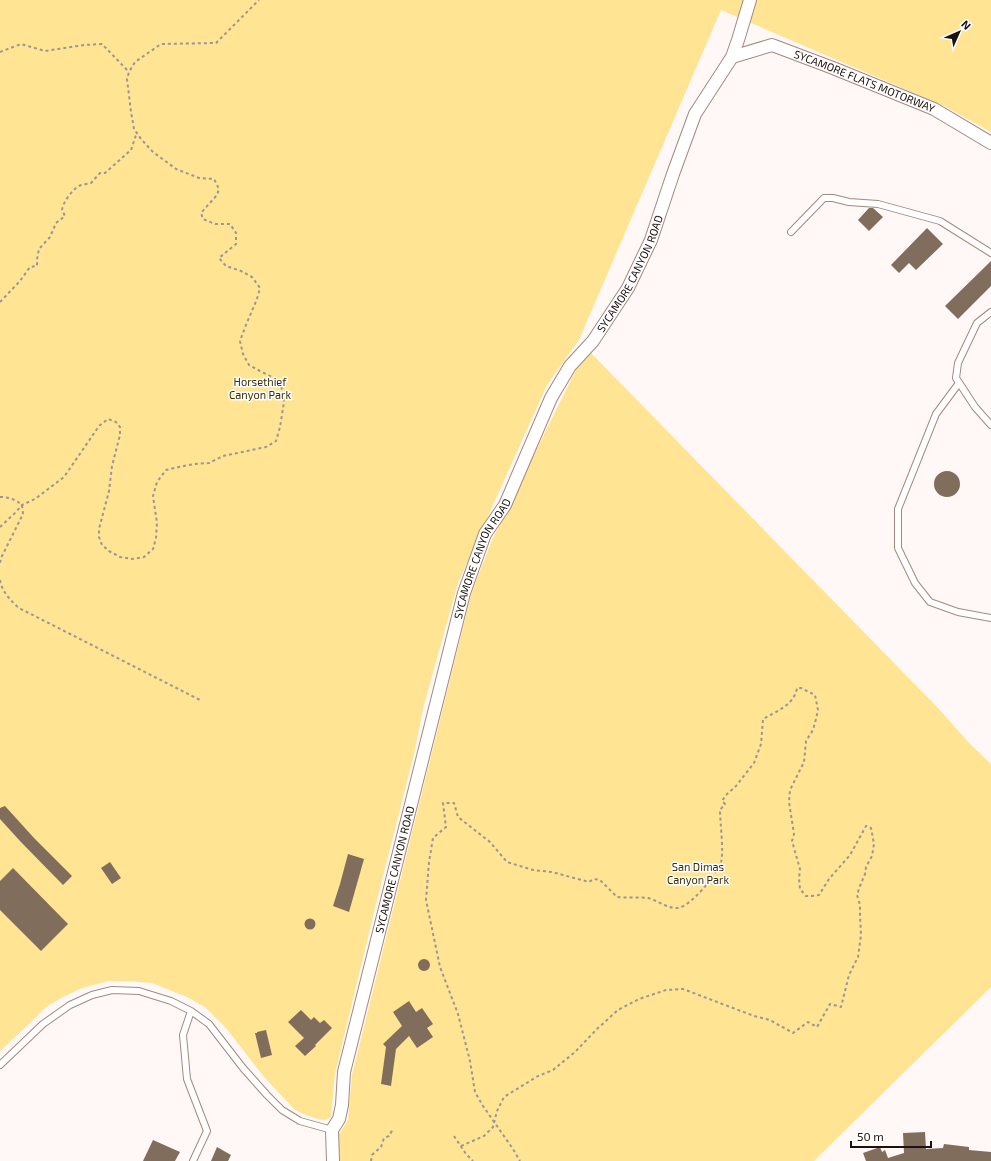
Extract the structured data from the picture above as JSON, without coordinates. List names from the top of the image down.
{
  "streets": {
    "street": ["SYCAMORE FLATS MOTORWAY", "SYCAMORE CANYON ROAD"]
  },
  "crossings": [
    ["SYCAMORE FLATS MOTORWAY", "SYCAMORE CANYON ROAD"]
  ],
  "parks": ["Horsethief Canyon Park", "San Dimas Canyon Park"],
  "scale_bar": "50 m",
  "north": "top right"
}
